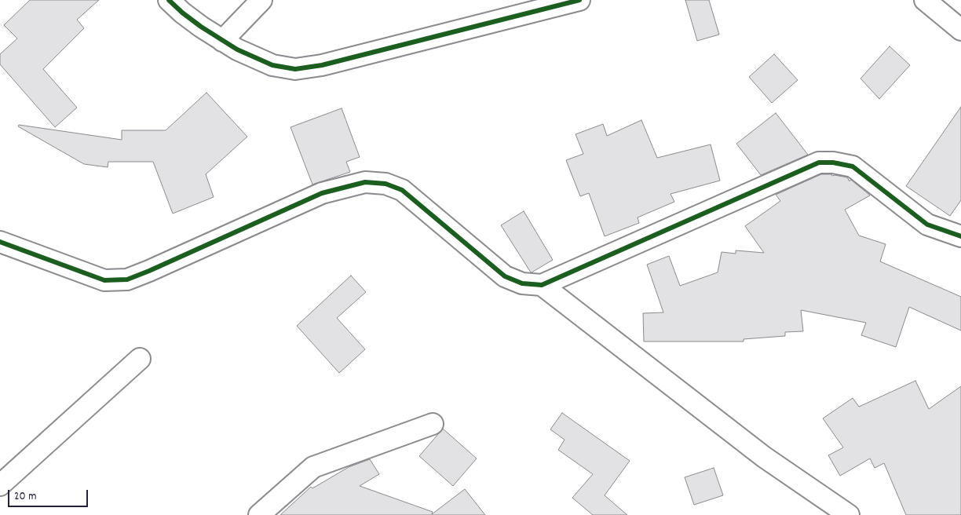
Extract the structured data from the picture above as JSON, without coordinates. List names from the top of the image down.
{
  "scale_bar": "20 m"
}
